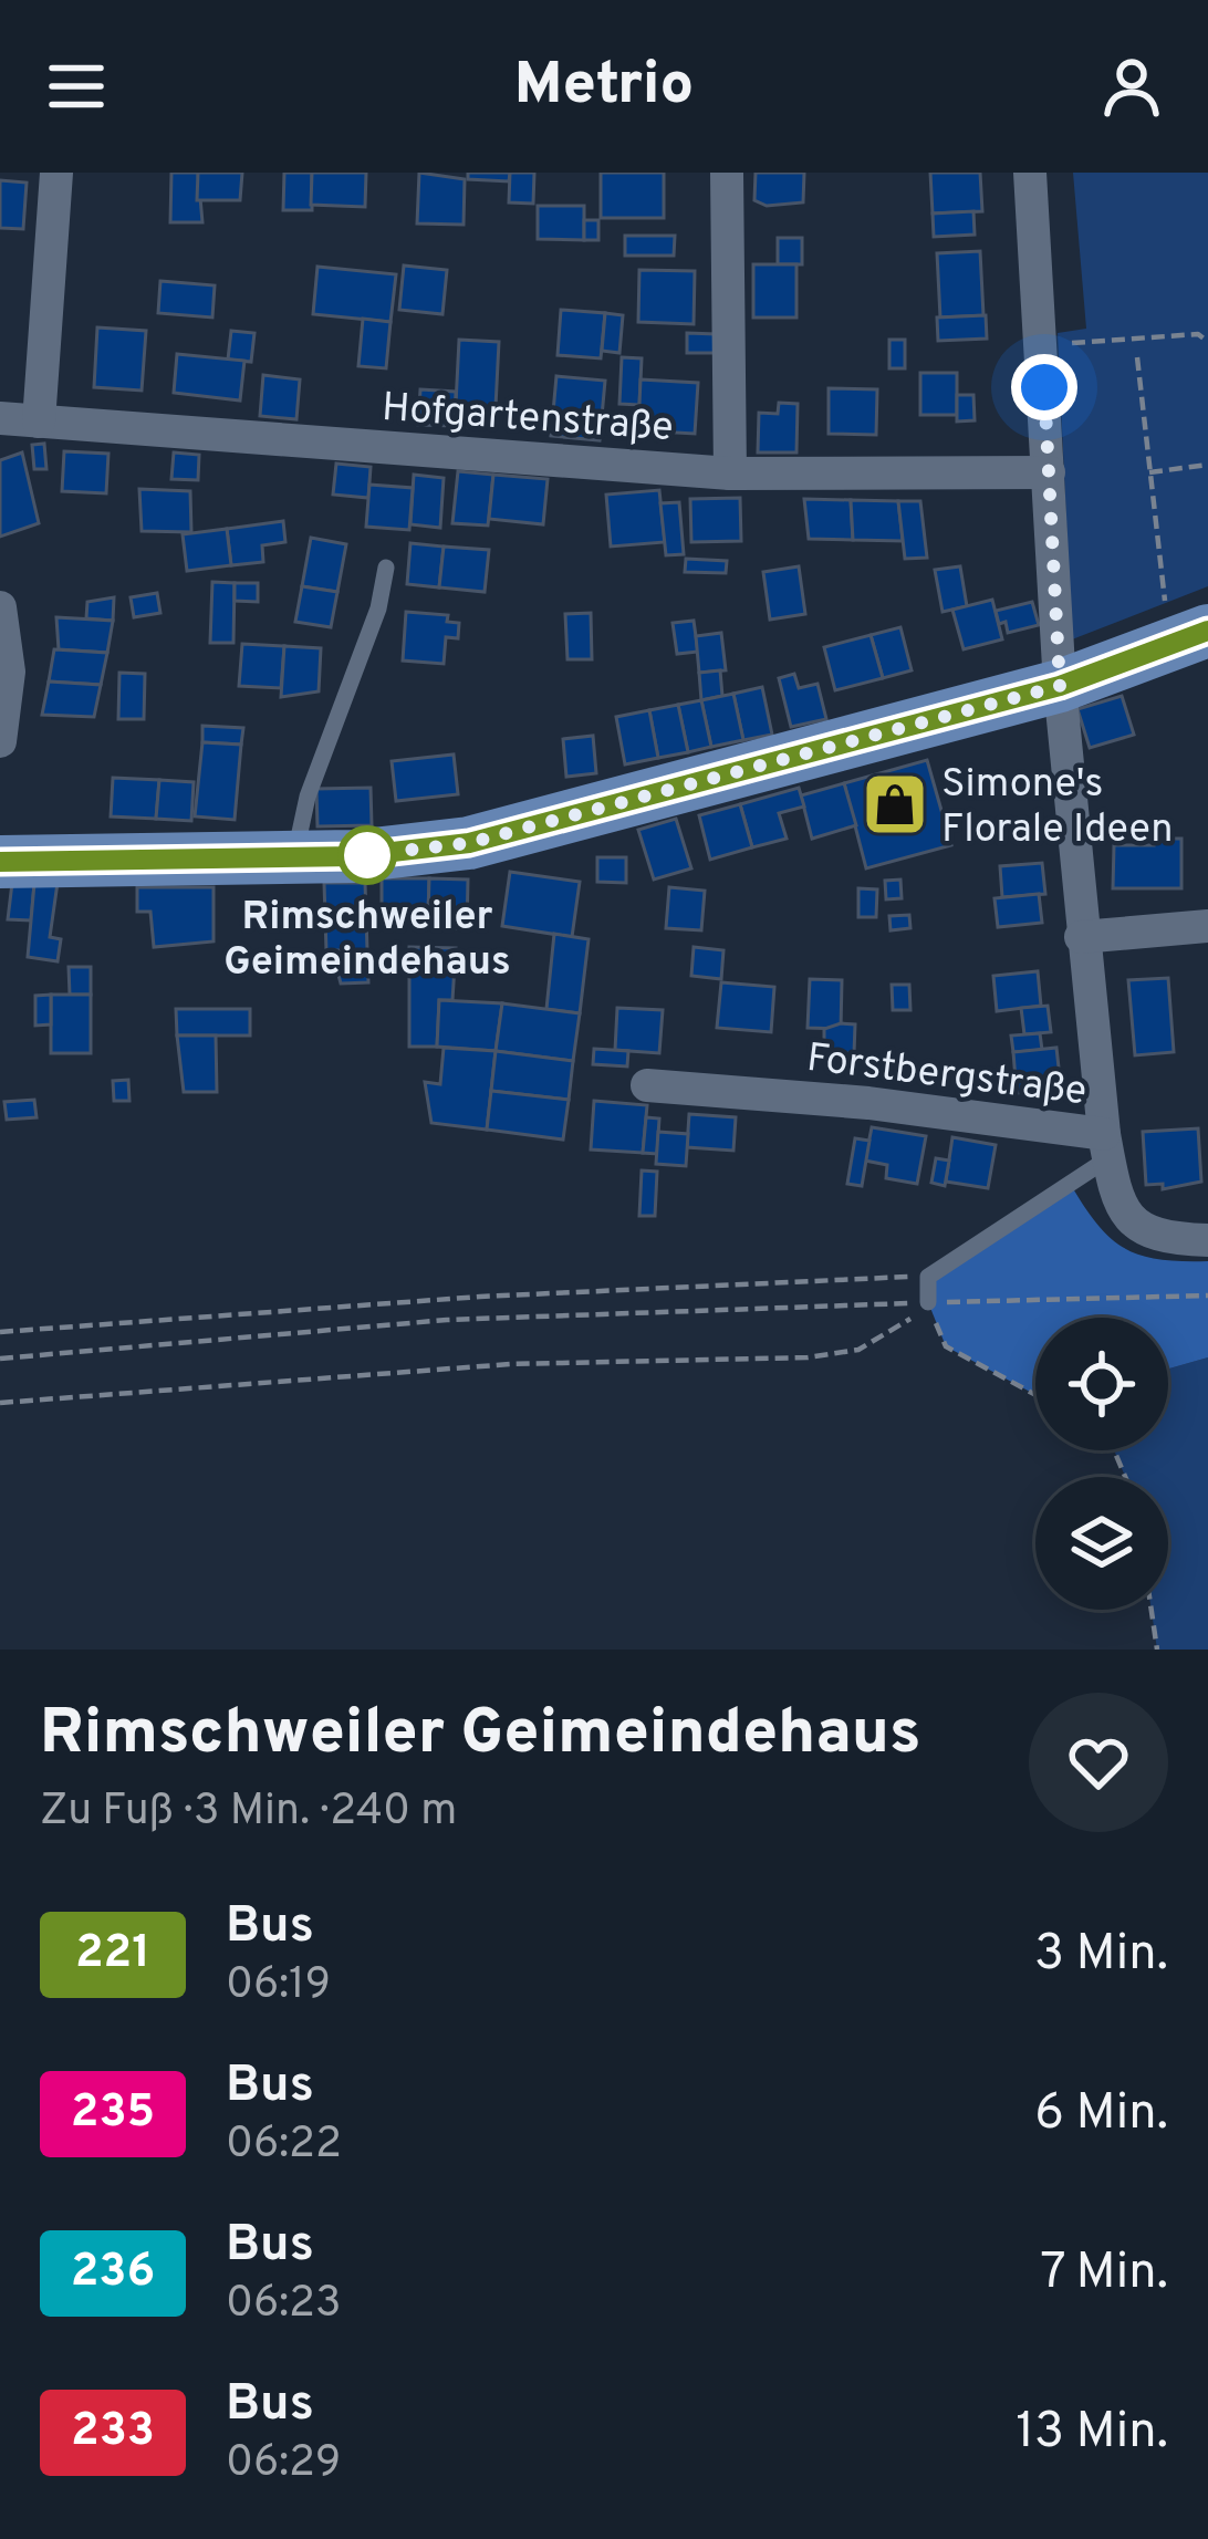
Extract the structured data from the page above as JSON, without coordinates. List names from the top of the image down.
{
  "streets": {
    "street": ["Hofgartenstraße", "Forstbergstraße"]
  },
  "crossings": [
    ["Hofgartenstraße", "Forstbergstraße"]
  ],
  "places": {
    "shop": ["Simone's Florale Ideen"],
    "other": ["Rimschweiler Geimeindehaus"]
  },
  "lines": ["bus line 221"],
  "page": {
    "header": "Metrio",
    "heading": ["Rimschweiler Geimeindehaus", "Zu Fuß · 3 Min. · 240 m"],
    "list": [
      {
        "mark": "221",
        "name": "Bus",
        "note": "06:19",
        "value": "3 Min."
      },
      {
        "mark": "235",
        "name": "Bus",
        "note": "06:22",
        "value": "6 Min."
      },
      {
        "mark": "236",
        "name": "Bus",
        "note": "06:23",
        "value": "7 Min."
      },
      {
        "mark": "233",
        "name": "Bus",
        "note": "06:29",
        "value": "13 Min."
      }
    ]
  }
}
